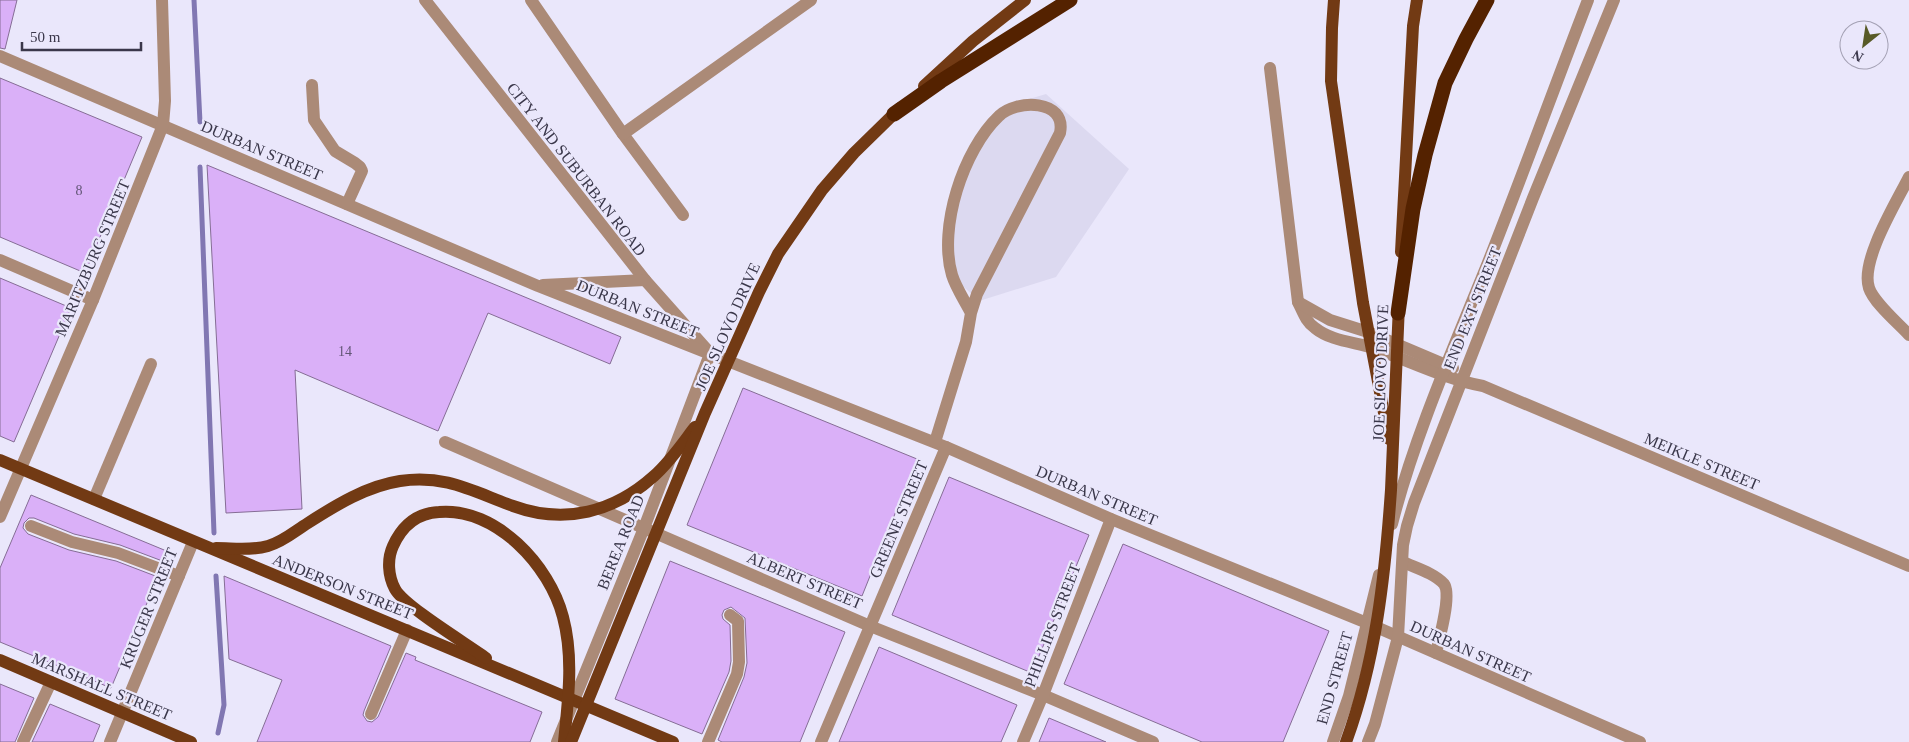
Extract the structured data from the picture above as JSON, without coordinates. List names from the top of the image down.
{
  "streets": {
    "main road": ["JOE SLOVO DRIVE", "ANDERSON STREET", "MARSHALL STREET"],
    "street": [
      "DURBAN STREET",
      "CITY AND SUBURBAN ROAD",
      "MARITZBURG STREET",
      "END EXT STREET",
      "MEIKLE STREET",
      "GREENE STREET",
      "BEREA ROAD",
      "ALBERT STREET",
      "KRUGER STREET",
      "PHILLIPS STREET",
      "END STREET"
    ]
  },
  "crossings": [
    ["DURBAN STREET", "CITY AND SUBURBAN ROAD"],
    ["DURBAN STREET", "MARITZBURG STREET"],
    ["DURBAN STREET", "END EXT STREET"],
    ["DURBAN STREET", "GREENE STREET"],
    ["DURBAN STREET", "BEREA ROAD"],
    ["DURBAN STREET", "PHILLIPS STREET"],
    ["DURBAN STREET", "END STREET"],
    ["CITY AND SUBURBAN ROAD", "BEREA ROAD"],
    ["MARITZBURG STREET", "ANDERSON STREET"],
    ["END EXT STREET", "MEIKLE STREET"],
    ["END EXT STREET", "END STREET"],
    ["GREENE STREET", "ALBERT STREET"],
    ["BEREA ROAD", "ALBERT STREET"],
    ["BEREA ROAD", "ANDERSON STREET"],
    ["ALBERT STREET", "PHILLIPS STREET"],
    ["ANDERSON STREET", "KRUGER STREET"],
    ["KRUGER STREET", "MARSHALL STREET"]
  ],
  "house_numbers": ["8", "14"],
  "scale_bar": "50 m",
  "north": "bottom left"
}
